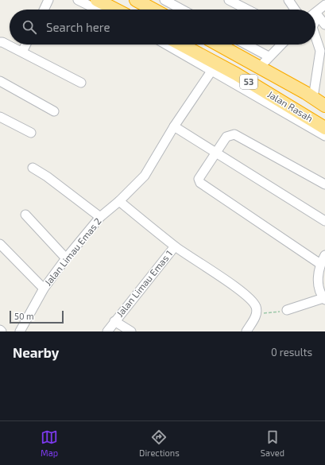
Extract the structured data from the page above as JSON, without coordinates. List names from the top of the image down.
{
  "streets": {
    "highway": ["53", "Jalan Rasah"],
    "street": ["Jalan Limau Emas 2", "Jalan Limau Emas 1"]
  },
  "crossings": [
    ["Jalan Limau Emas 2", "Jalan Limau Emas 1"]
  ],
  "scale_bar": "50 m",
  "page": {
    "search": "Search here",
    "scale": "50 m",
    "heading": ["Nearby", "0 results"],
    "nav": ["Map", "Directions", "Saved"]
  }
}
